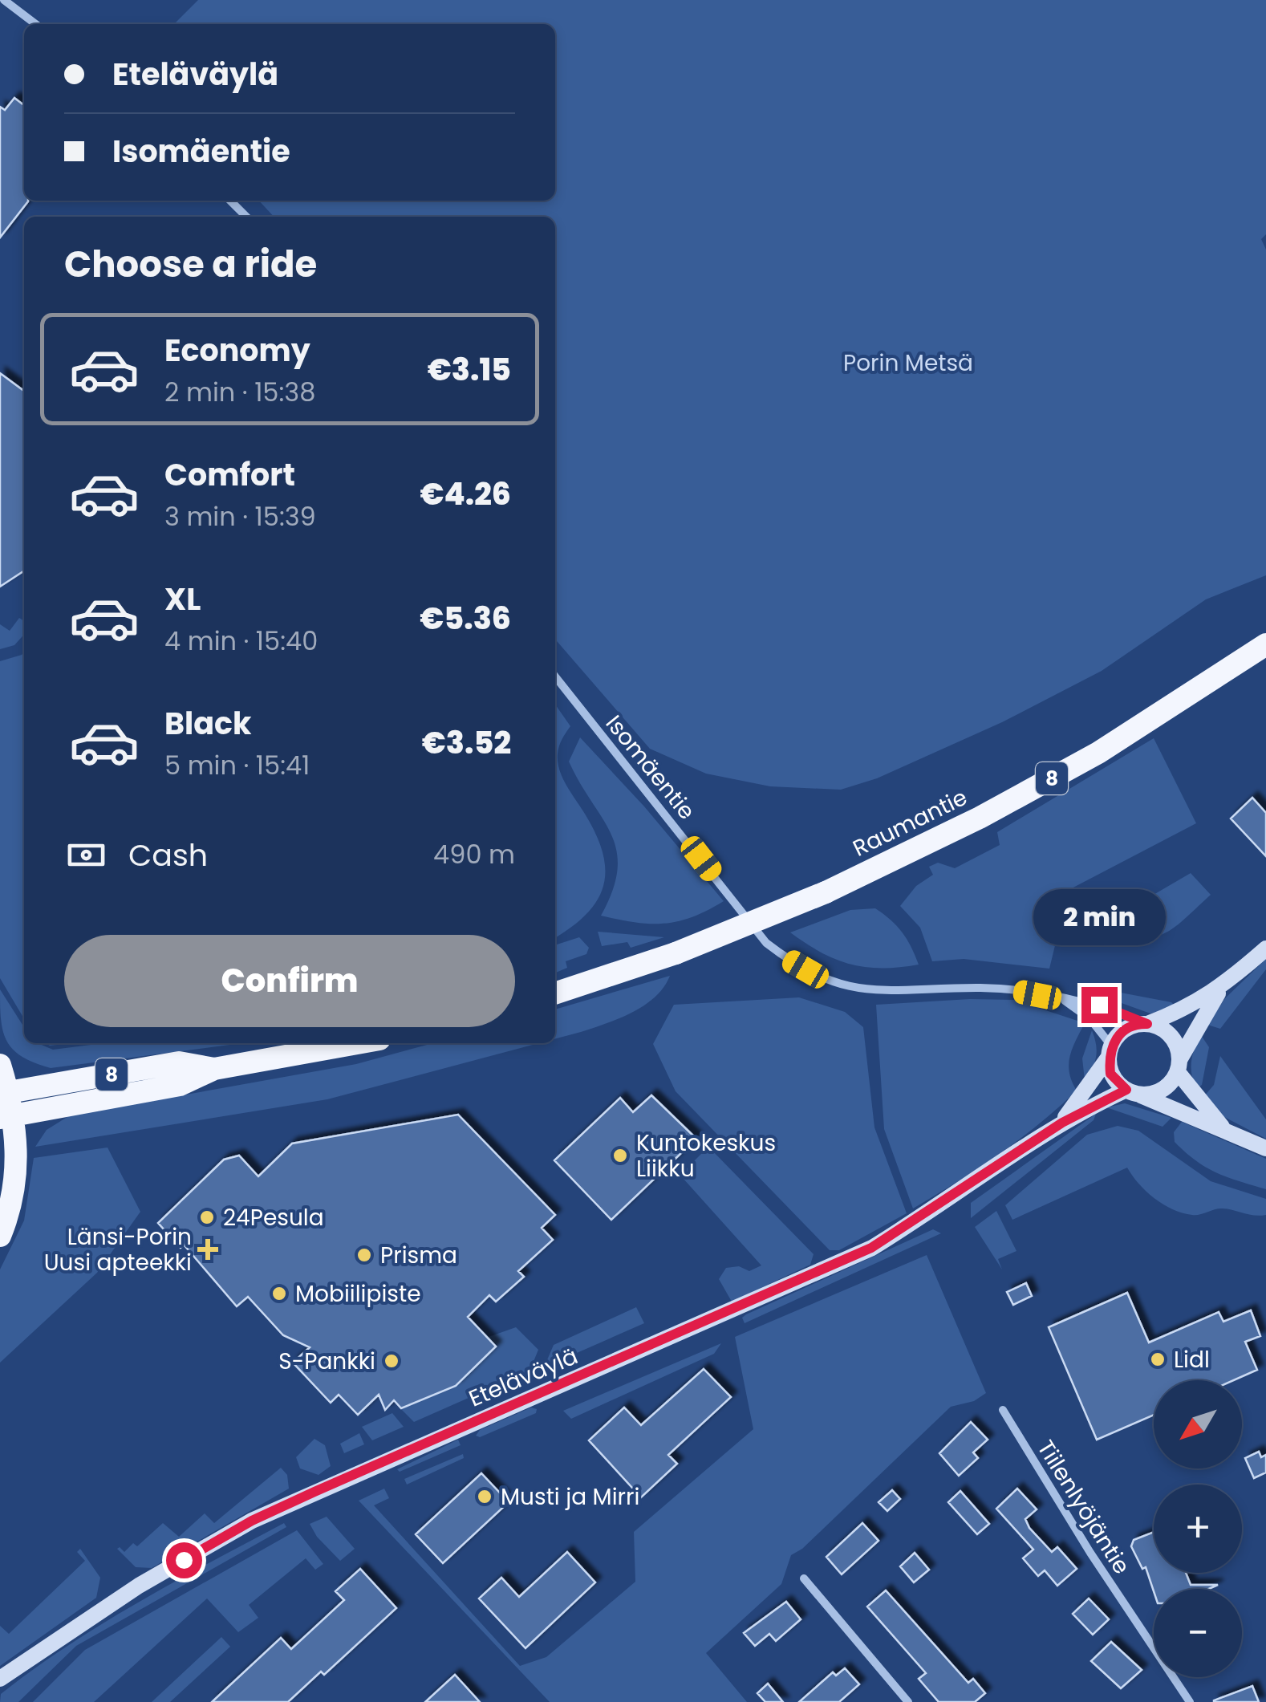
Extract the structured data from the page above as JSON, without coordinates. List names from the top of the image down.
{
  "streets": {
    "highway": ["8", "Raumantie"],
    "main road": ["Eteläväylä"],
    "street": ["Isomäentie", "Tiilenlyöjäntie"]
  },
  "crossings": [
    ["Isomäentie", "Eteläväylä"]
  ],
  "parks": ["Porin Metsä"],
  "places": {
    "other": [
      "Kuntokeskus Liikku",
      "24Pesula",
      "Prisma",
      "Mobiilipiste",
      "Lidl",
      "S-Pankki",
      "Musti ja Mirri"
    ],
    "health": ["Länsi-Porin Uusi apteekki"]
  },
  "north": "bottom left",
  "page": {
    "banner": ["Eteläväylä", "Isomäentie"],
    "heading": "Choose a ride",
    "list": [
      {
        "name": "Economy",
        "note": "2 min · 15:38",
        "value": "€3.15"
      },
      {
        "name": "Comfort",
        "note": "3 min · 15:39",
        "value": "€4.26"
      },
      {
        "name": "XL",
        "note": "4 min · 15:40",
        "value": "€5.36"
      },
      {
        "name": "Black",
        "note": "5 min · 15:41",
        "value": "€3.52"
      }
    ],
    "pay": ["Cash", "490 m"],
    "bubble": "2 min",
    "buttons": "Confirm",
    "map_buttons": ["+", "−"]
  }
}
